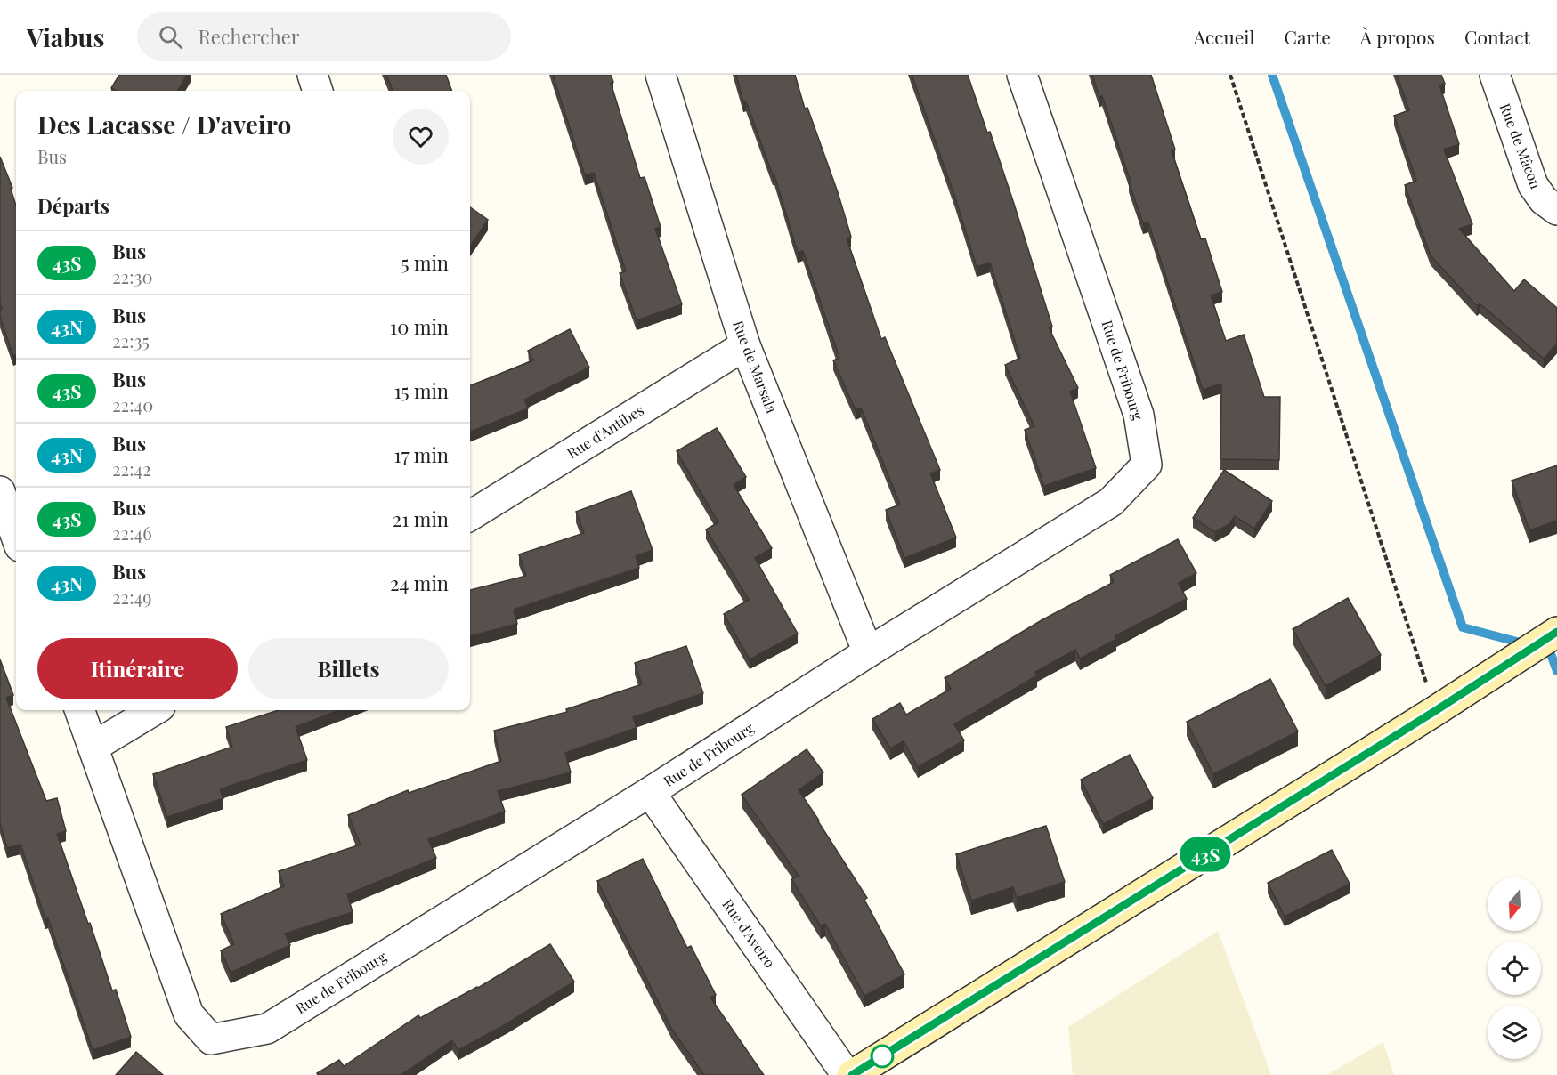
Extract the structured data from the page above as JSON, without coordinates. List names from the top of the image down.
{
  "streets": {
    "street": [
      "Rue de Mâcon",
      "Rue de Marsala",
      "Rue de Fribourg",
      "Rue d'Antibes",
      "Rue d'Aveiro"
    ]
  },
  "crossings": [
    ["Rue de Marsala", "Rue de Fribourg"],
    ["Rue de Marsala", "Rue d'Antibes"],
    ["Rue de Fribourg", "Rue d'Aveiro"]
  ],
  "lines": ["bus line 43S"],
  "north": "bottom",
  "page": {
    "header": "Viabus",
    "search": "Rechercher",
    "nav": [
      "Accueil",
      "Carte",
      "À propos",
      "Contact"
    ],
    "on_map": "43S",
    "heading": [
      ["Des Lacasse / D'aveiro", "Bus"],
      "Départs"
    ],
    "list": [
      {
        "mark": "43S",
        "name": "Bus",
        "note": "22:30",
        "value": "5 min"
      },
      {
        "mark": "43N",
        "name": "Bus",
        "note": "22:35",
        "value": "10 min"
      },
      {
        "mark": "43S",
        "name": "Bus",
        "note": "22:40",
        "value": "15 min"
      },
      {
        "mark": "43N",
        "name": "Bus",
        "note": "22:42",
        "value": "17 min"
      },
      {
        "mark": "43S",
        "name": "Bus",
        "note": "22:46",
        "value": "21 min"
      },
      {
        "mark": "43N",
        "name": "Bus",
        "note": "22:49",
        "value": "24 min"
      }
    ],
    "buttons": ["Itinéraire", "Billets"]
  }
}
